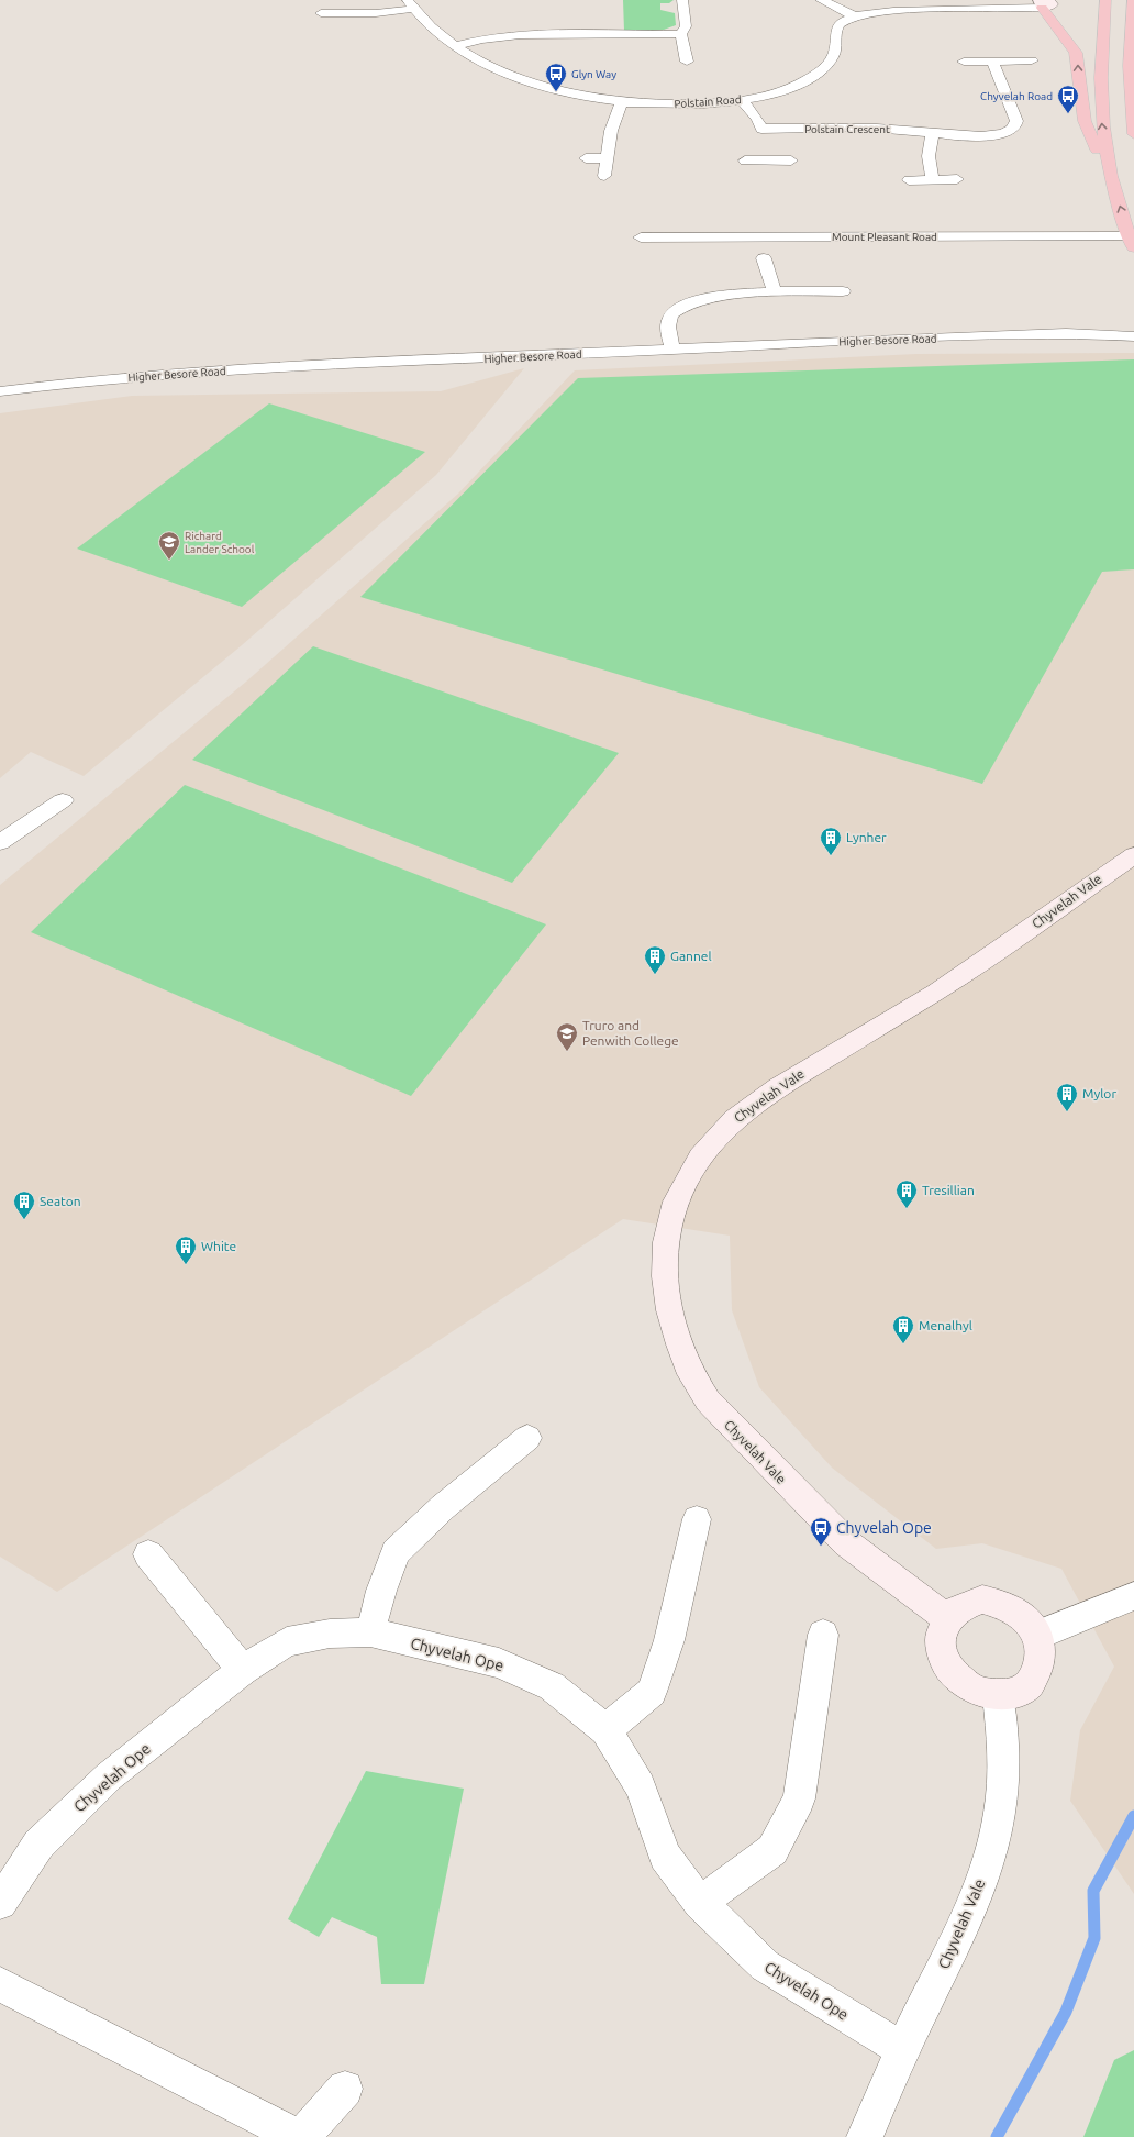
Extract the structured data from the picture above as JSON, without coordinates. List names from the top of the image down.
{
  "streets": {
    "street": [
      "Polstain Road",
      "Polstain Crescent",
      "Mount Pleasant Road",
      "Higher Besore Road",
      "Chyvelah Vale",
      "Chyvelah Ope"
    ]
  },
  "crossings": [
    ["Chyvelah Vale", "Chyvelah Ope"]
  ],
  "places": {
    "bus stop": ["Glyn Way", "Chyvelah Road", "Chyvelah Ope"],
    "school or university": ["Richard Lander School", "Truro and Penwith College"],
    "building": [
      "Lynher",
      "Gannel",
      "Mylor",
      "Tresillian",
      "Seaton",
      "White",
      "Menalhyl"
    ]
  }
}
